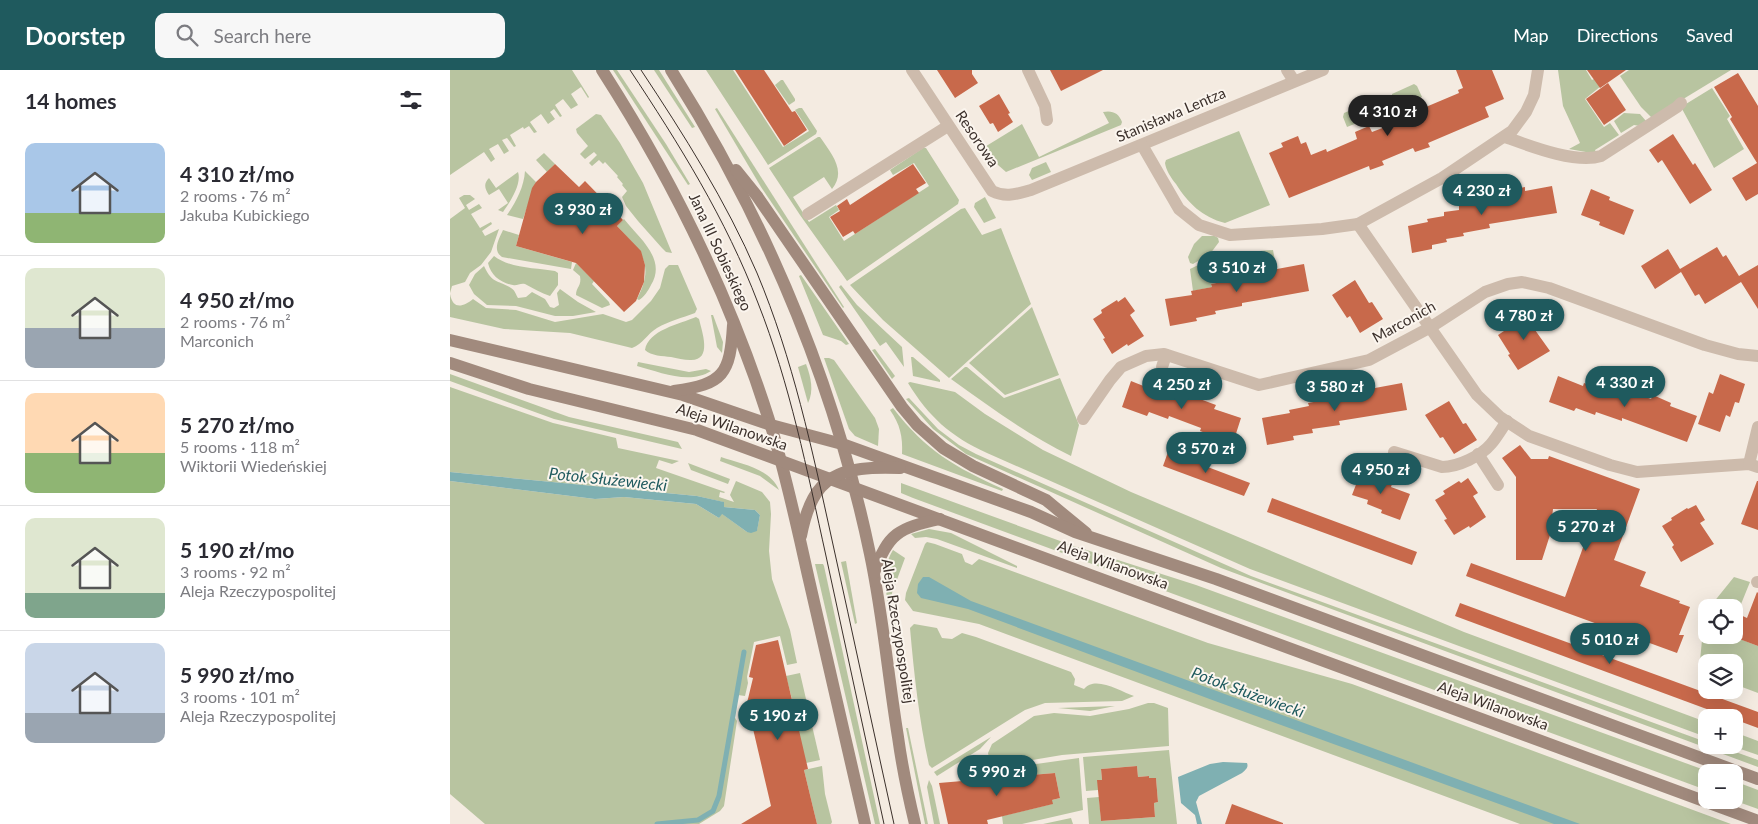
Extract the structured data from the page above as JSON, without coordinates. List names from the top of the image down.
{
  "streets": {
    "main road": ["Jana III Sobieskiego", "Aleja Wilanowska", "Aleja Rzeczypospolitej"],
    "street": ["Stanisława Lentza", "Resorowa", "Marconich"]
  },
  "crossings": [
    ["Stanisława Lentza", "Resorowa"],
    ["Jana III Sobieskiego", "Aleja Wilanowska"],
    ["Aleja Wilanowska", "Aleja Rzeczypospolitej"]
  ],
  "water": ["Potok Służewiecki"],
  "page": {
    "header": "Doorstep",
    "search": "Search here",
    "nav": ["Map", "Directions", "Saved"],
    "heading": "14 homes",
    "price": [
      "4 310 zł",
      "4 230 zł",
      "3 930 zł",
      "3 510 zł",
      "4 780 zł",
      "4 330 zł",
      "4 250 zł",
      "3 580 zł",
      "3 570 zł",
      "4 950 zł",
      "5 270 zł",
      "5 010 zł",
      "5 190 zł",
      "5 990 zł"
    ],
    "list": [
      {
        "name": "4 310 zł/mo",
        "note": "2 rooms · 76 m² · Jakuba Kubickiego"
      },
      {
        "name": "4 950 zł/mo",
        "note": "2 rooms · 76 m² · Marconich"
      },
      {
        "name": "5 270 zł/mo",
        "note": "5 rooms · 118 m² · Wiktorii Wiedeńskiej"
      },
      {
        "name": "5 190 zł/mo",
        "note": "3 rooms · 92 m² · Aleja Rzeczypospolitej"
      },
      {
        "name": "5 990 zł/mo",
        "note": "3 rooms · 101 m² · Aleja Rzeczypospolitej"
      }
    ],
    "map_buttons": ["+", "−"]
  }
}
